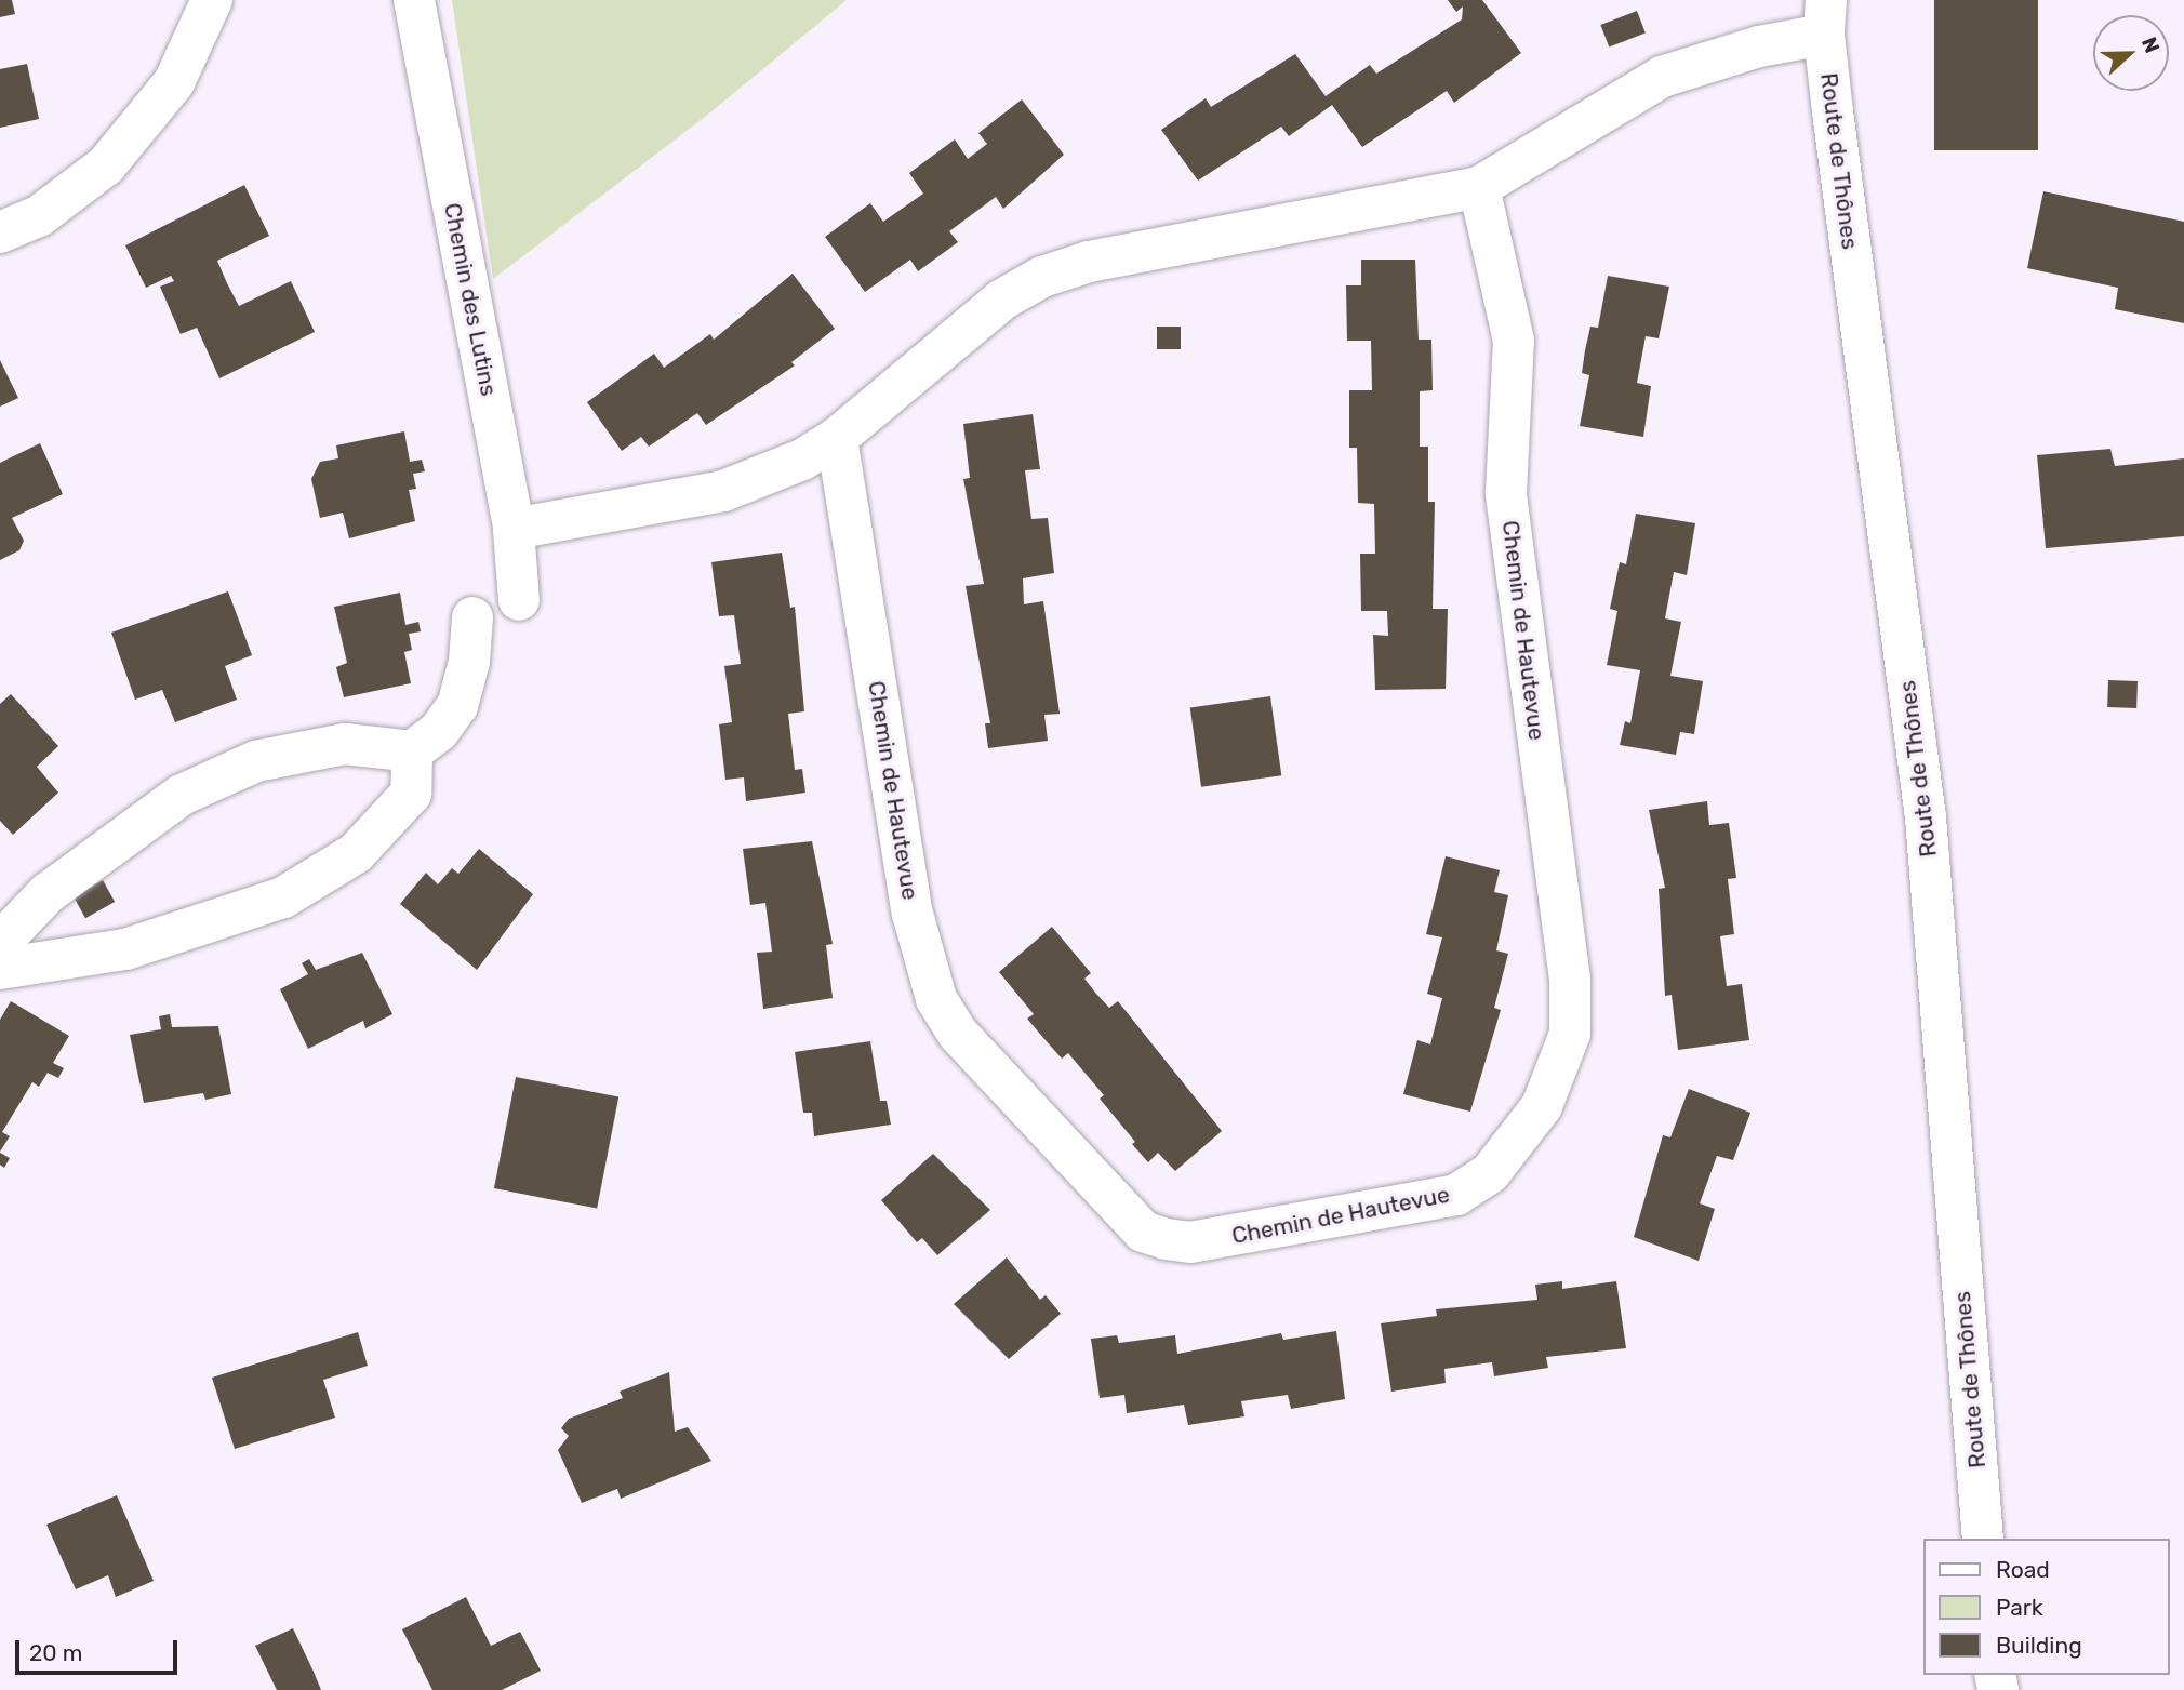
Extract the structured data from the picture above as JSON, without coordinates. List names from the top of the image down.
{
  "streets": {
    "street": ["Route de Thônes", "Chemin des Lutins", "Chemin de Hautevue"]
  },
  "legend": ["Road", "Park", "Building"],
  "scale_bar": "20 m",
  "north": "right"
}
